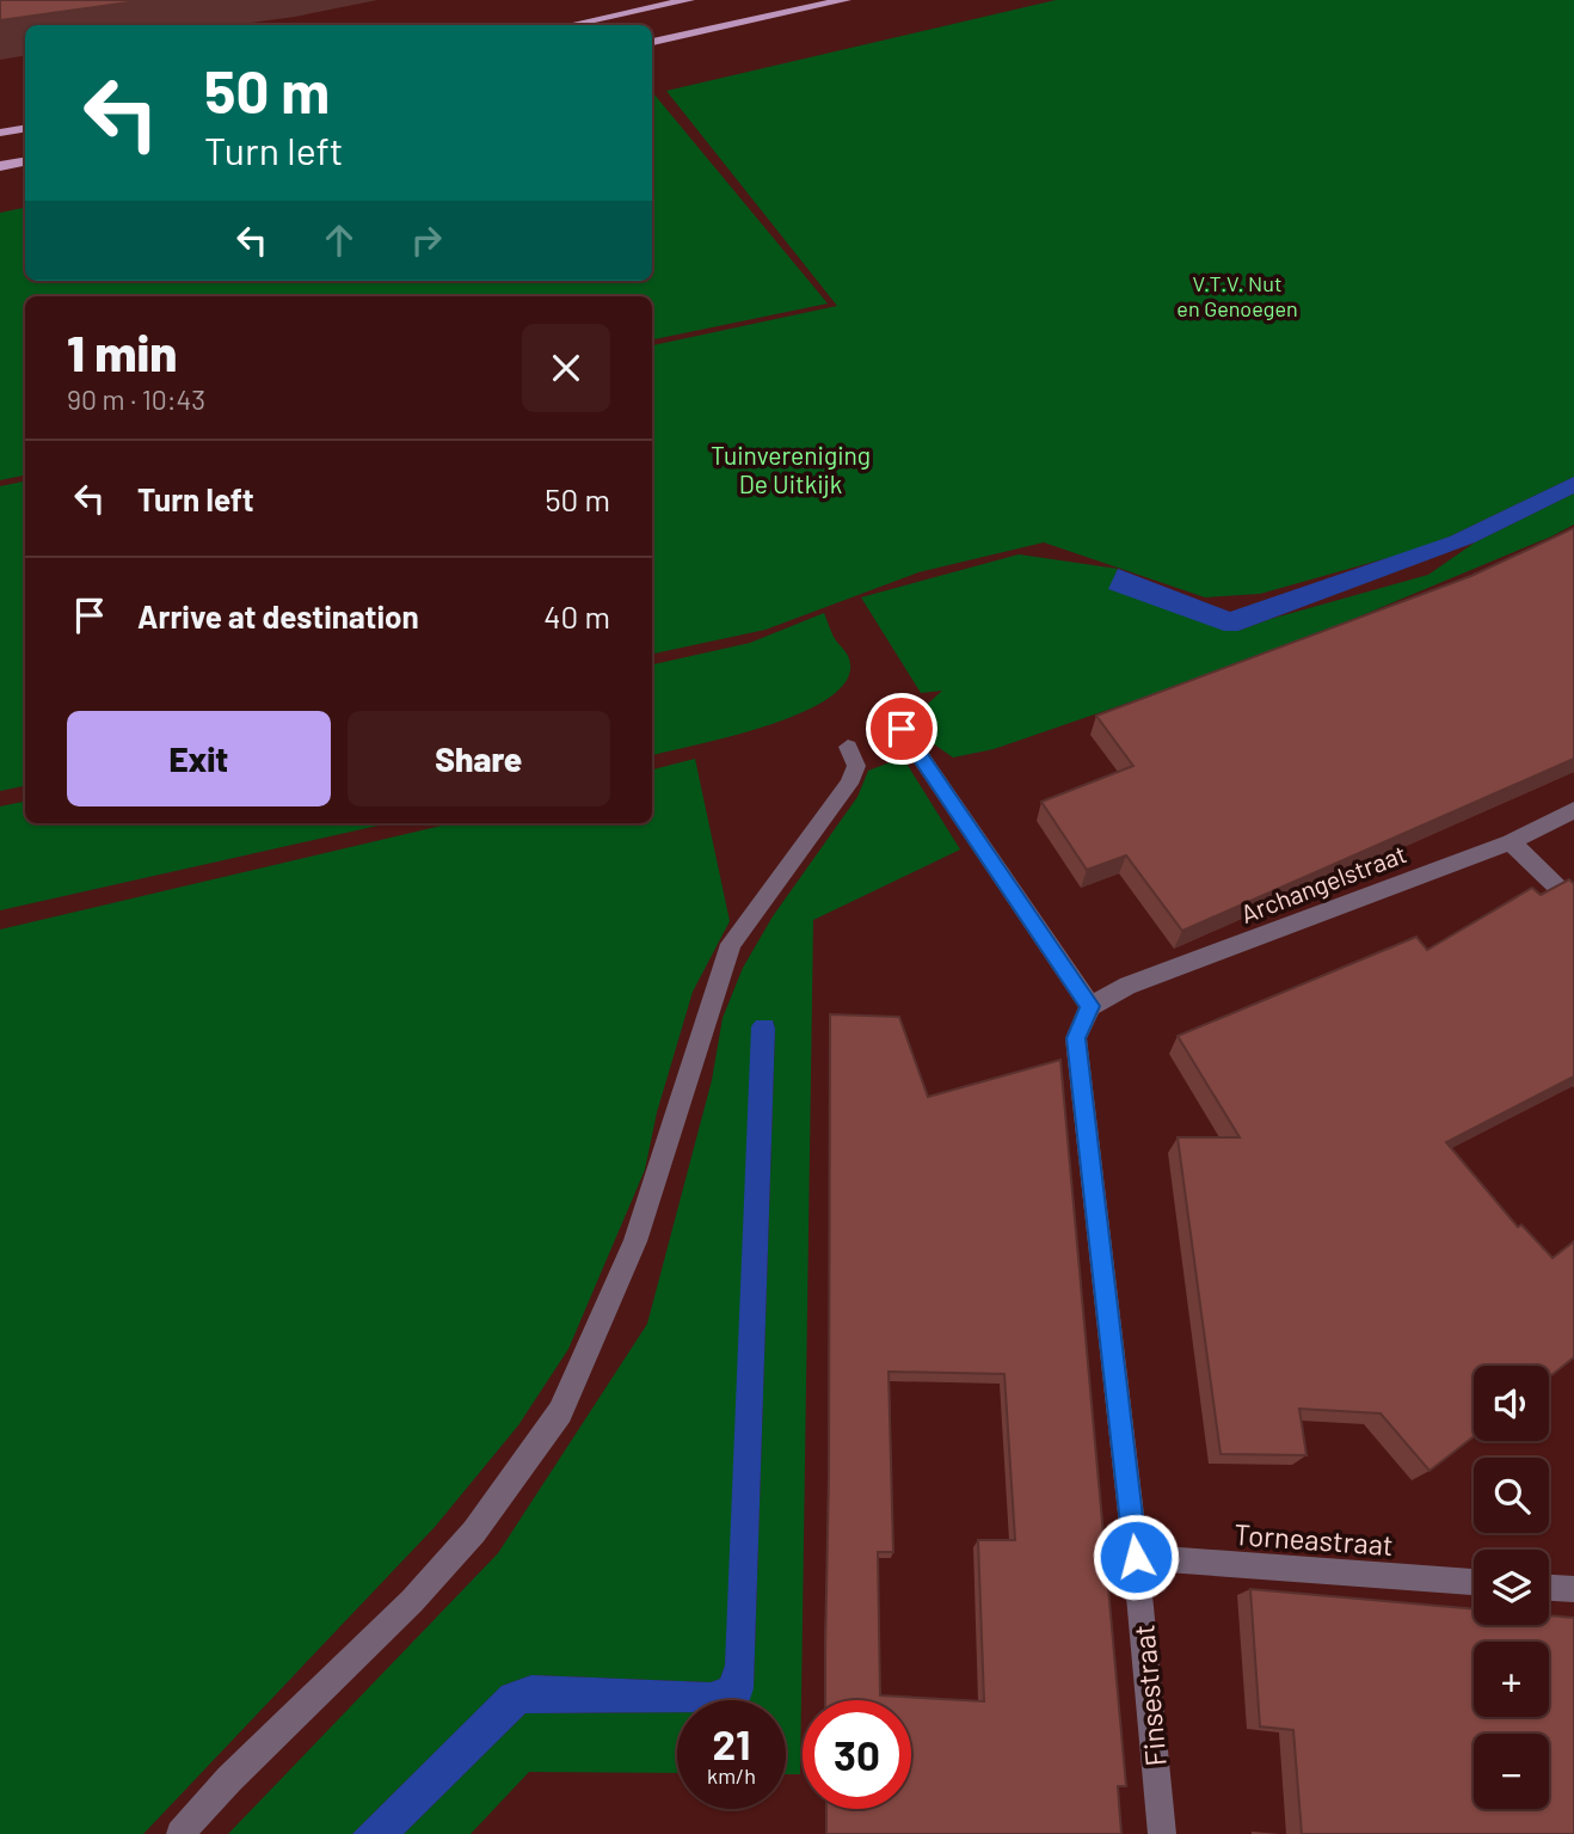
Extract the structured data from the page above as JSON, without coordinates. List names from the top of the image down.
{
  "streets": {
    "street": ["Archangelstraat", "Torneastraat", "Finsestraat"]
  },
  "crossings": [
    ["Archangelstraat", "Finsestraat"],
    ["Torneastraat", "Finsestraat"]
  ],
  "parks": ["V.T.V. Nut en Genoegen", "Tuinvereniging De Uitkijk"],
  "page": {
    "turn": ["50 m", "Turn left"],
    "heading": ["1 min", "90 m · 10:43"],
    "list": [
      {
        "name": "Turn left",
        "value": "50 m"
      },
      {
        "name": "Arrive at destination",
        "value": "40 m"
      }
    ],
    "buttons": ["Exit", "Share"],
    "map_buttons": ["+", "−"],
    "speed": "21 km/h",
    "limit": "30"
  }
}
